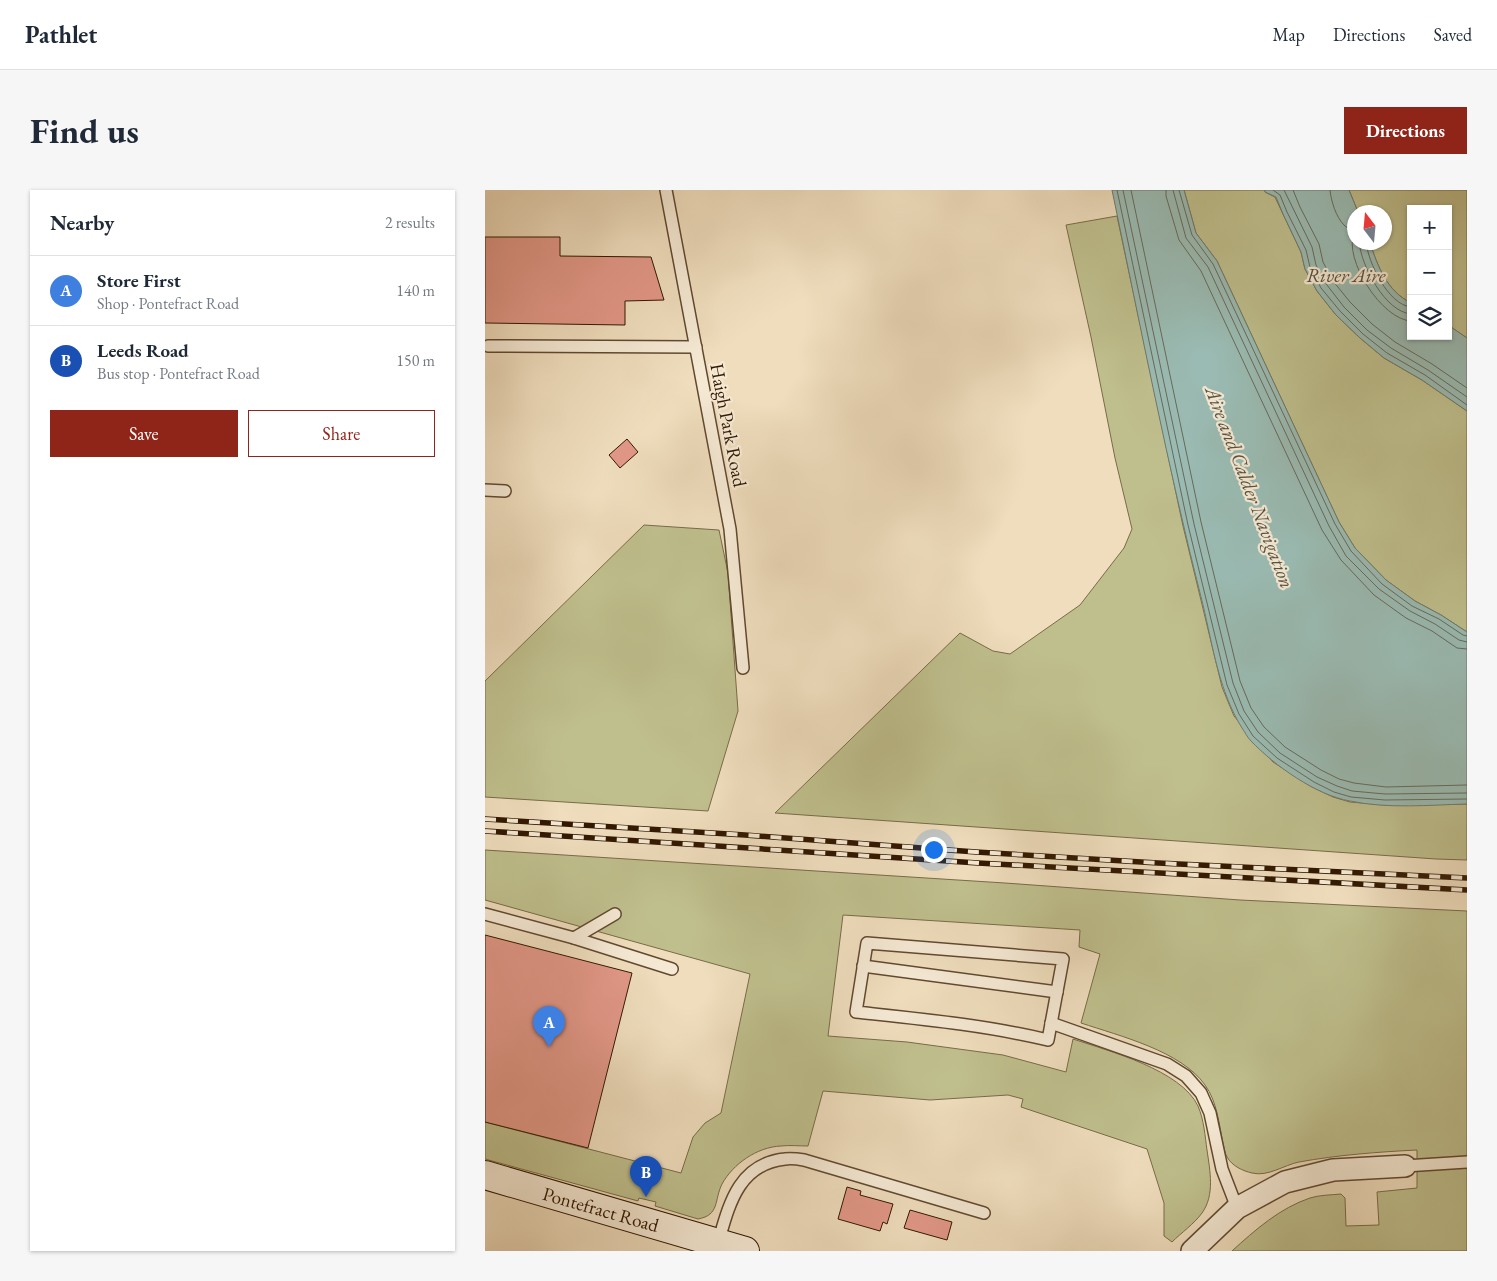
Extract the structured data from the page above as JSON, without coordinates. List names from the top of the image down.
{
  "streets": {
    "main road": ["Pontefract Road"],
    "lane": ["Haigh Park Road"]
  },
  "water": ["River Aire", "Aire and Calder Navigation"],
  "north": "top",
  "page": {
    "header": "Pathlet",
    "nav": ["Map", "Directions", "Saved"],
    "buttons": [
      "Directions",
      ["Save", "Share"]
    ],
    "title": "Find us",
    "heading": ["Nearby", "2 results"],
    "map_buttons": ["+", "−"],
    "list": [
      {
        "mark": "A",
        "name": "Store First",
        "note": "Shop · Pontefract Road",
        "value": "140 m"
      },
      {
        "mark": "B",
        "name": "Leeds Road",
        "note": "Bus stop · Pontefract Road",
        "value": "150 m"
      }
    ],
    "pins": ["A", "B"]
  }
}
